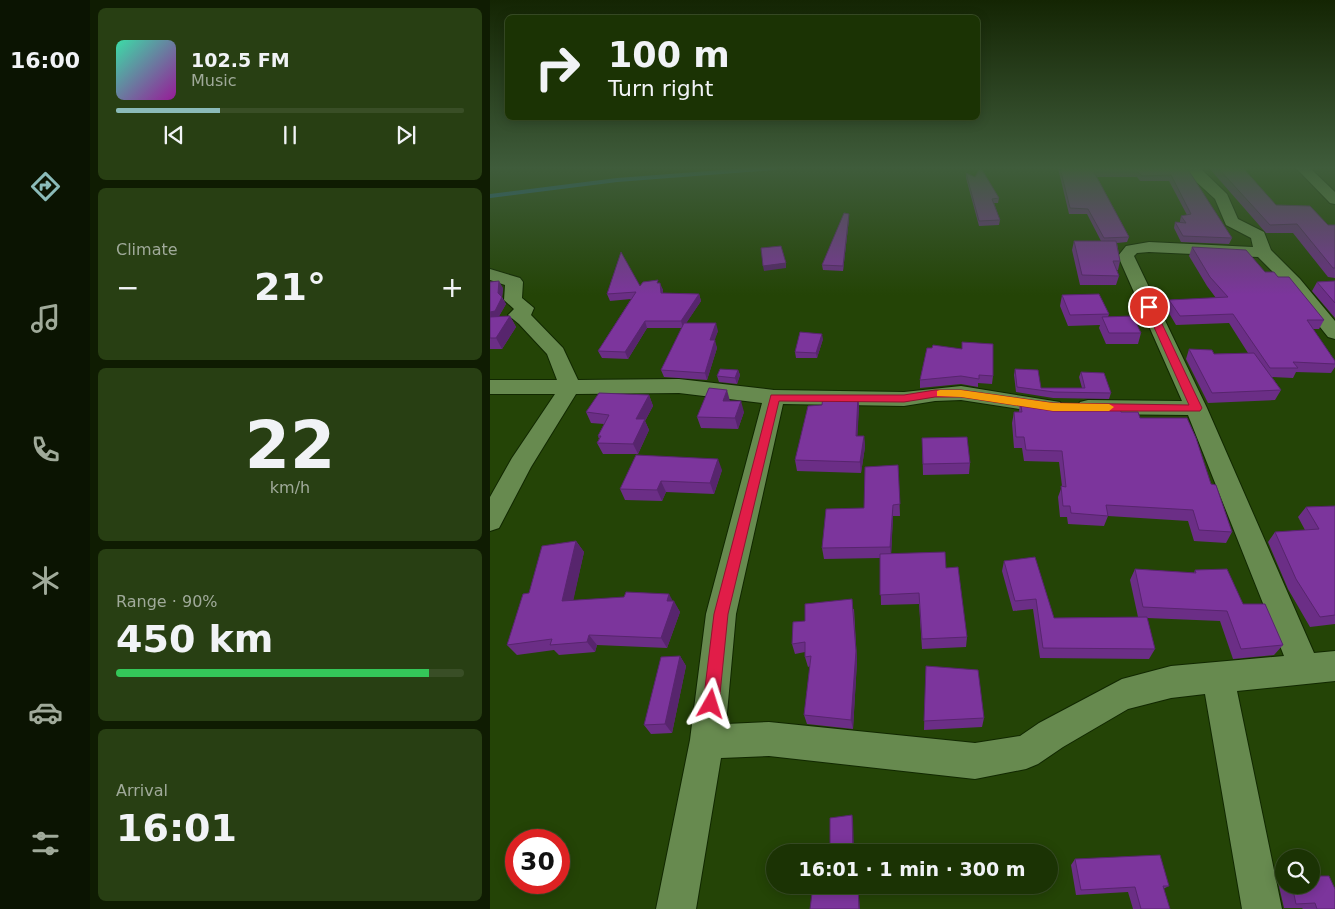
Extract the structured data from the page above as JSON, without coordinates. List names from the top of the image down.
{
  "page": {
    "tabs": "16:00",
    "turn": ["100 m", "Turn right"],
    "song": ["102.5 FM", "Music"],
    "tile": [
      "Climate",
      ["22", "km/h"],
      ["Range · 90%", "450 km"],
      ["Arrival", "16:01"]
    ],
    "heat": ["−", "21°", "+"],
    "limit": "30",
    "trip": "16:01 · 1 min · 300 m"
  }
}
